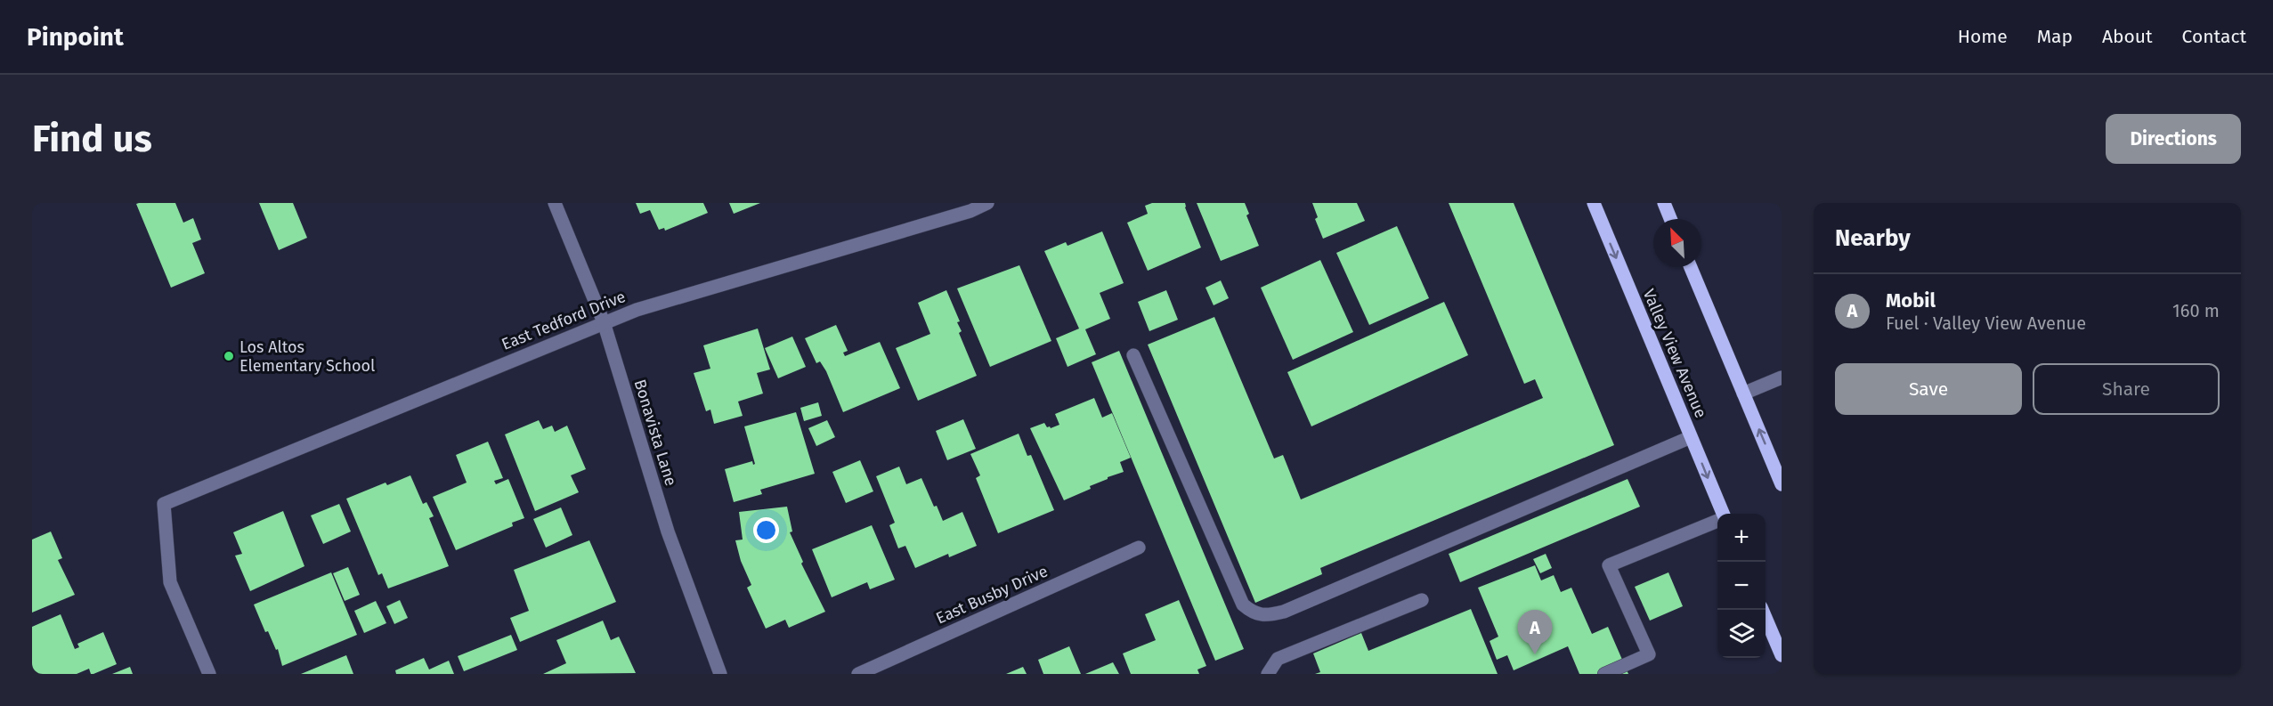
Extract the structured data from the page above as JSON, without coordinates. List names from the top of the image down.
{
  "streets": {
    "main road": ["Valley View Avenue"],
    "street": ["East Tedford Drive", "Bonavista Lane", "East Busby Drive"]
  },
  "crossings": [
    ["East Tedford Drive", "Bonavista Lane"]
  ],
  "places": ["Los Altos Elementary School"],
  "north": "top left",
  "page": {
    "header": "Pinpoint",
    "nav": [
      "Home",
      "Map",
      "About",
      "Contact"
    ],
    "buttons": [
      "Directions",
      ["Save", "Share"]
    ],
    "title": "Find us",
    "heading": "Nearby",
    "list": [
      {
        "mark": "A",
        "name": "Mobil",
        "note": "Fuel · Valley View Avenue",
        "value": "160 m"
      }
    ],
    "map_buttons": ["+", "−"],
    "pins": "A"
  }
}
